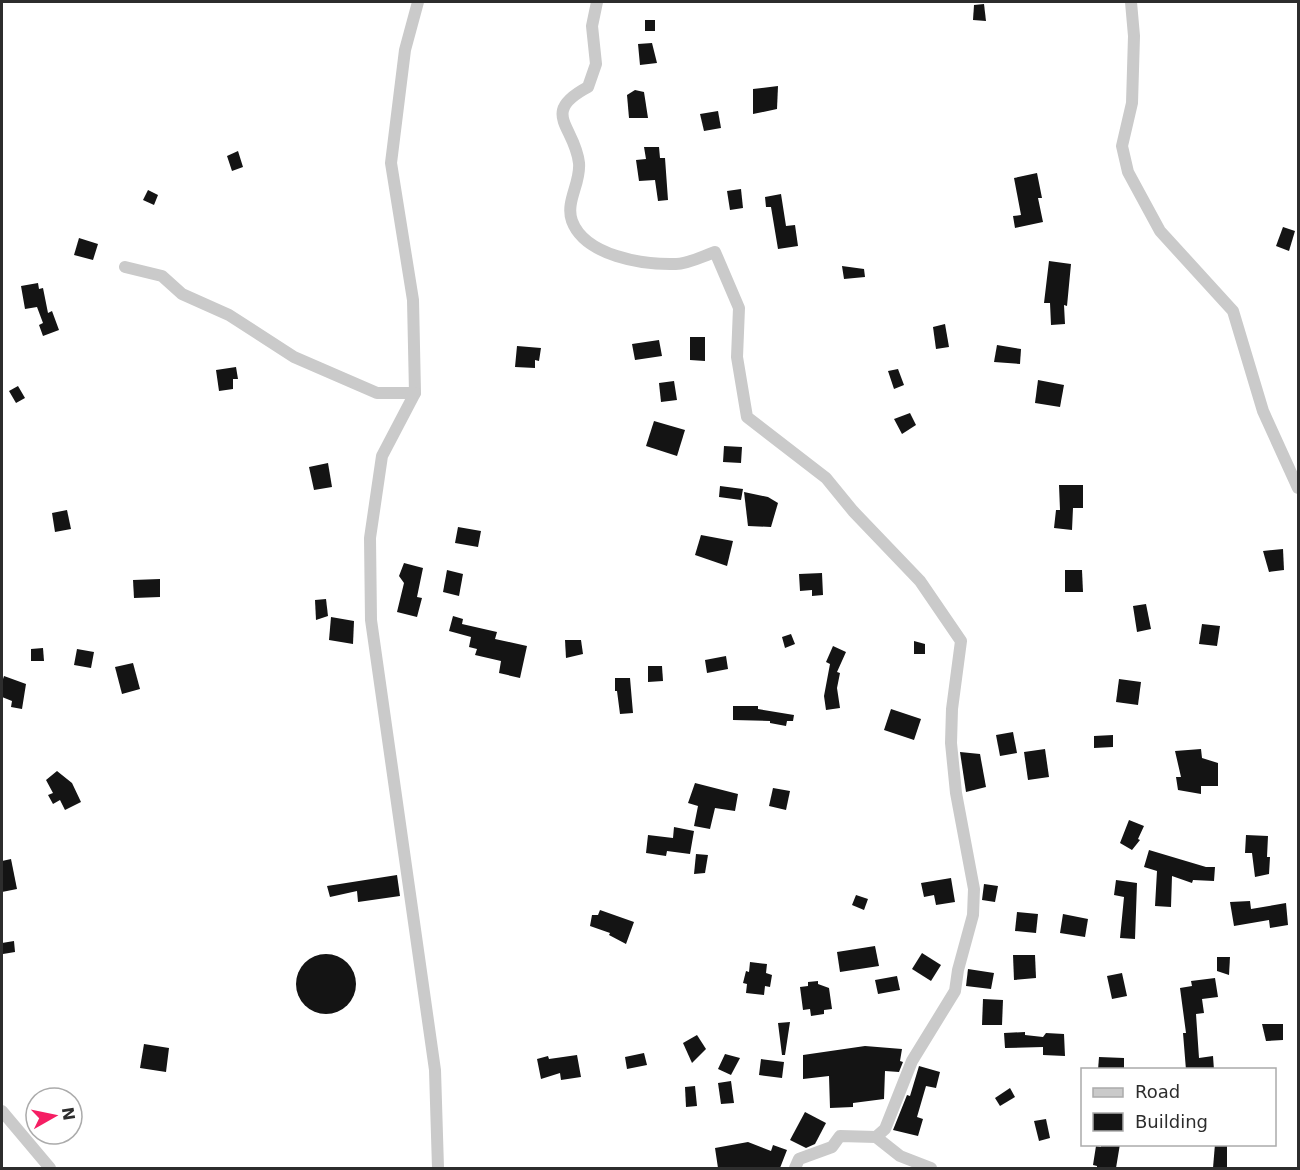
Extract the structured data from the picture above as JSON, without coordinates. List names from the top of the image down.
{
  "legend": ["Road", "Building"],
  "north": "right"
}
